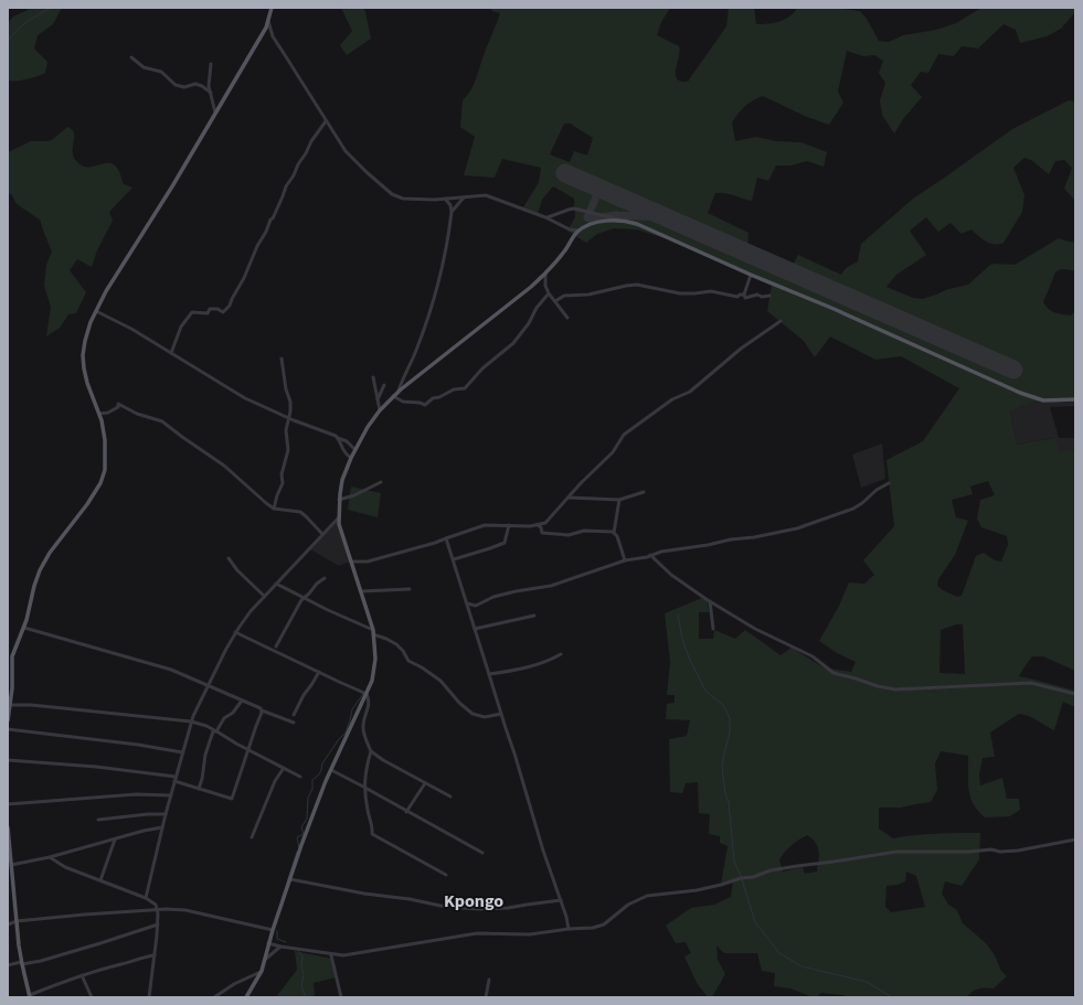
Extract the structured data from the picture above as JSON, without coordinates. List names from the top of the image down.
{
  "districts": ["Kpongo"]
}
